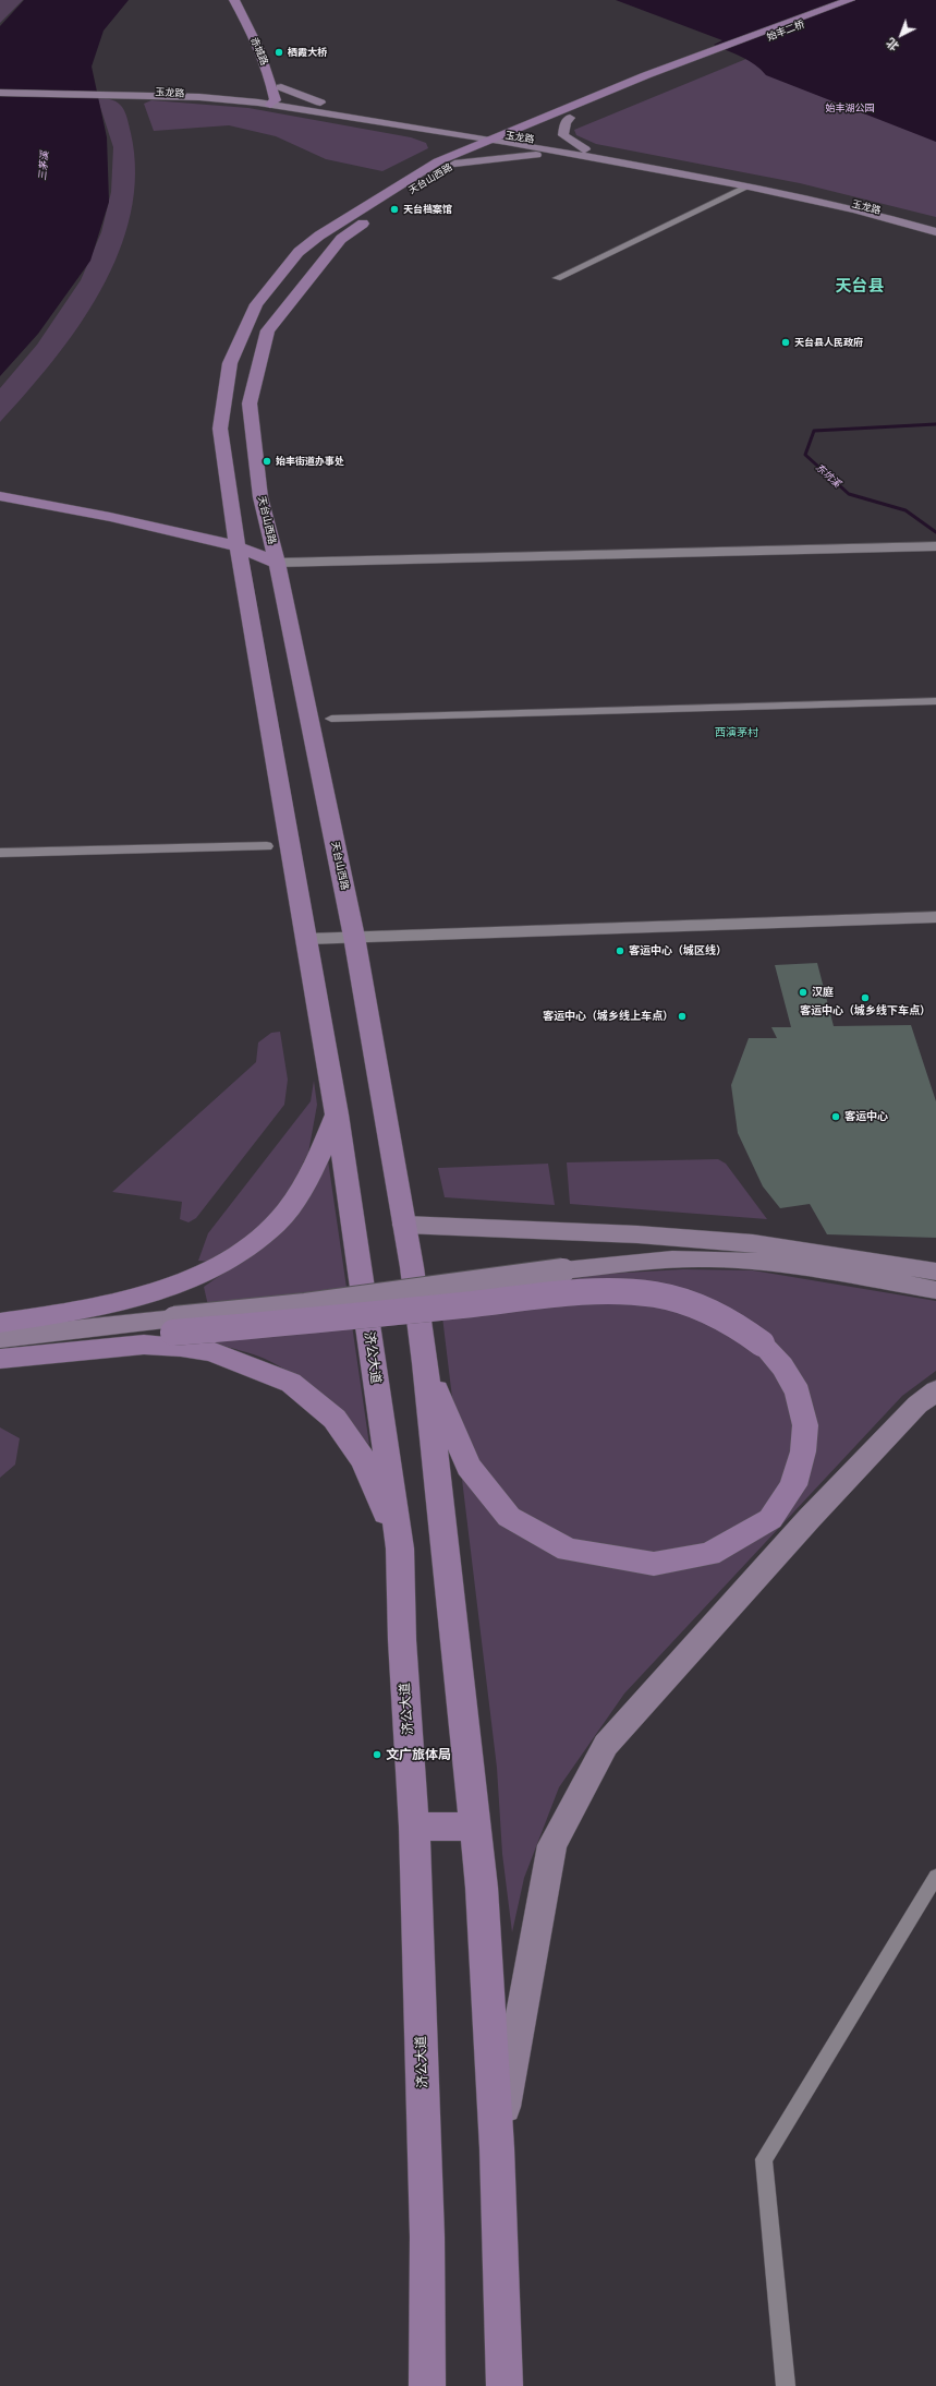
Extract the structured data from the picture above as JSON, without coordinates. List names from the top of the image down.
{
  "streets": {
    "main road": [
      "始丰二桥",
      "赤城路",
      "玉龙路",
      "天台山西路",
      "济公大道"
    ]
  },
  "crossings": [
    ["始丰二桥", "天台山西路"],
    ["赤城路", "玉龙路"],
    ["玉龙路", "天台山西路"],
    ["天台山西路", "济公大道"]
  ],
  "districts": ["天台县", "西演茅村"],
  "water": ["三茅溪", "东坑溪"],
  "parks": ["始丰湖公园"],
  "places": [
    "栖霞大桥",
    "天台档案馆",
    "天台县人民政府",
    "始丰街道办事处",
    "客运中心（城区线）",
    "汉庭",
    "客运中心（城乡线下车点）",
    "客运中心（城乡线上车点）",
    "客运中心",
    "文广旅体局"
  ],
  "north": "bottom left"
}
